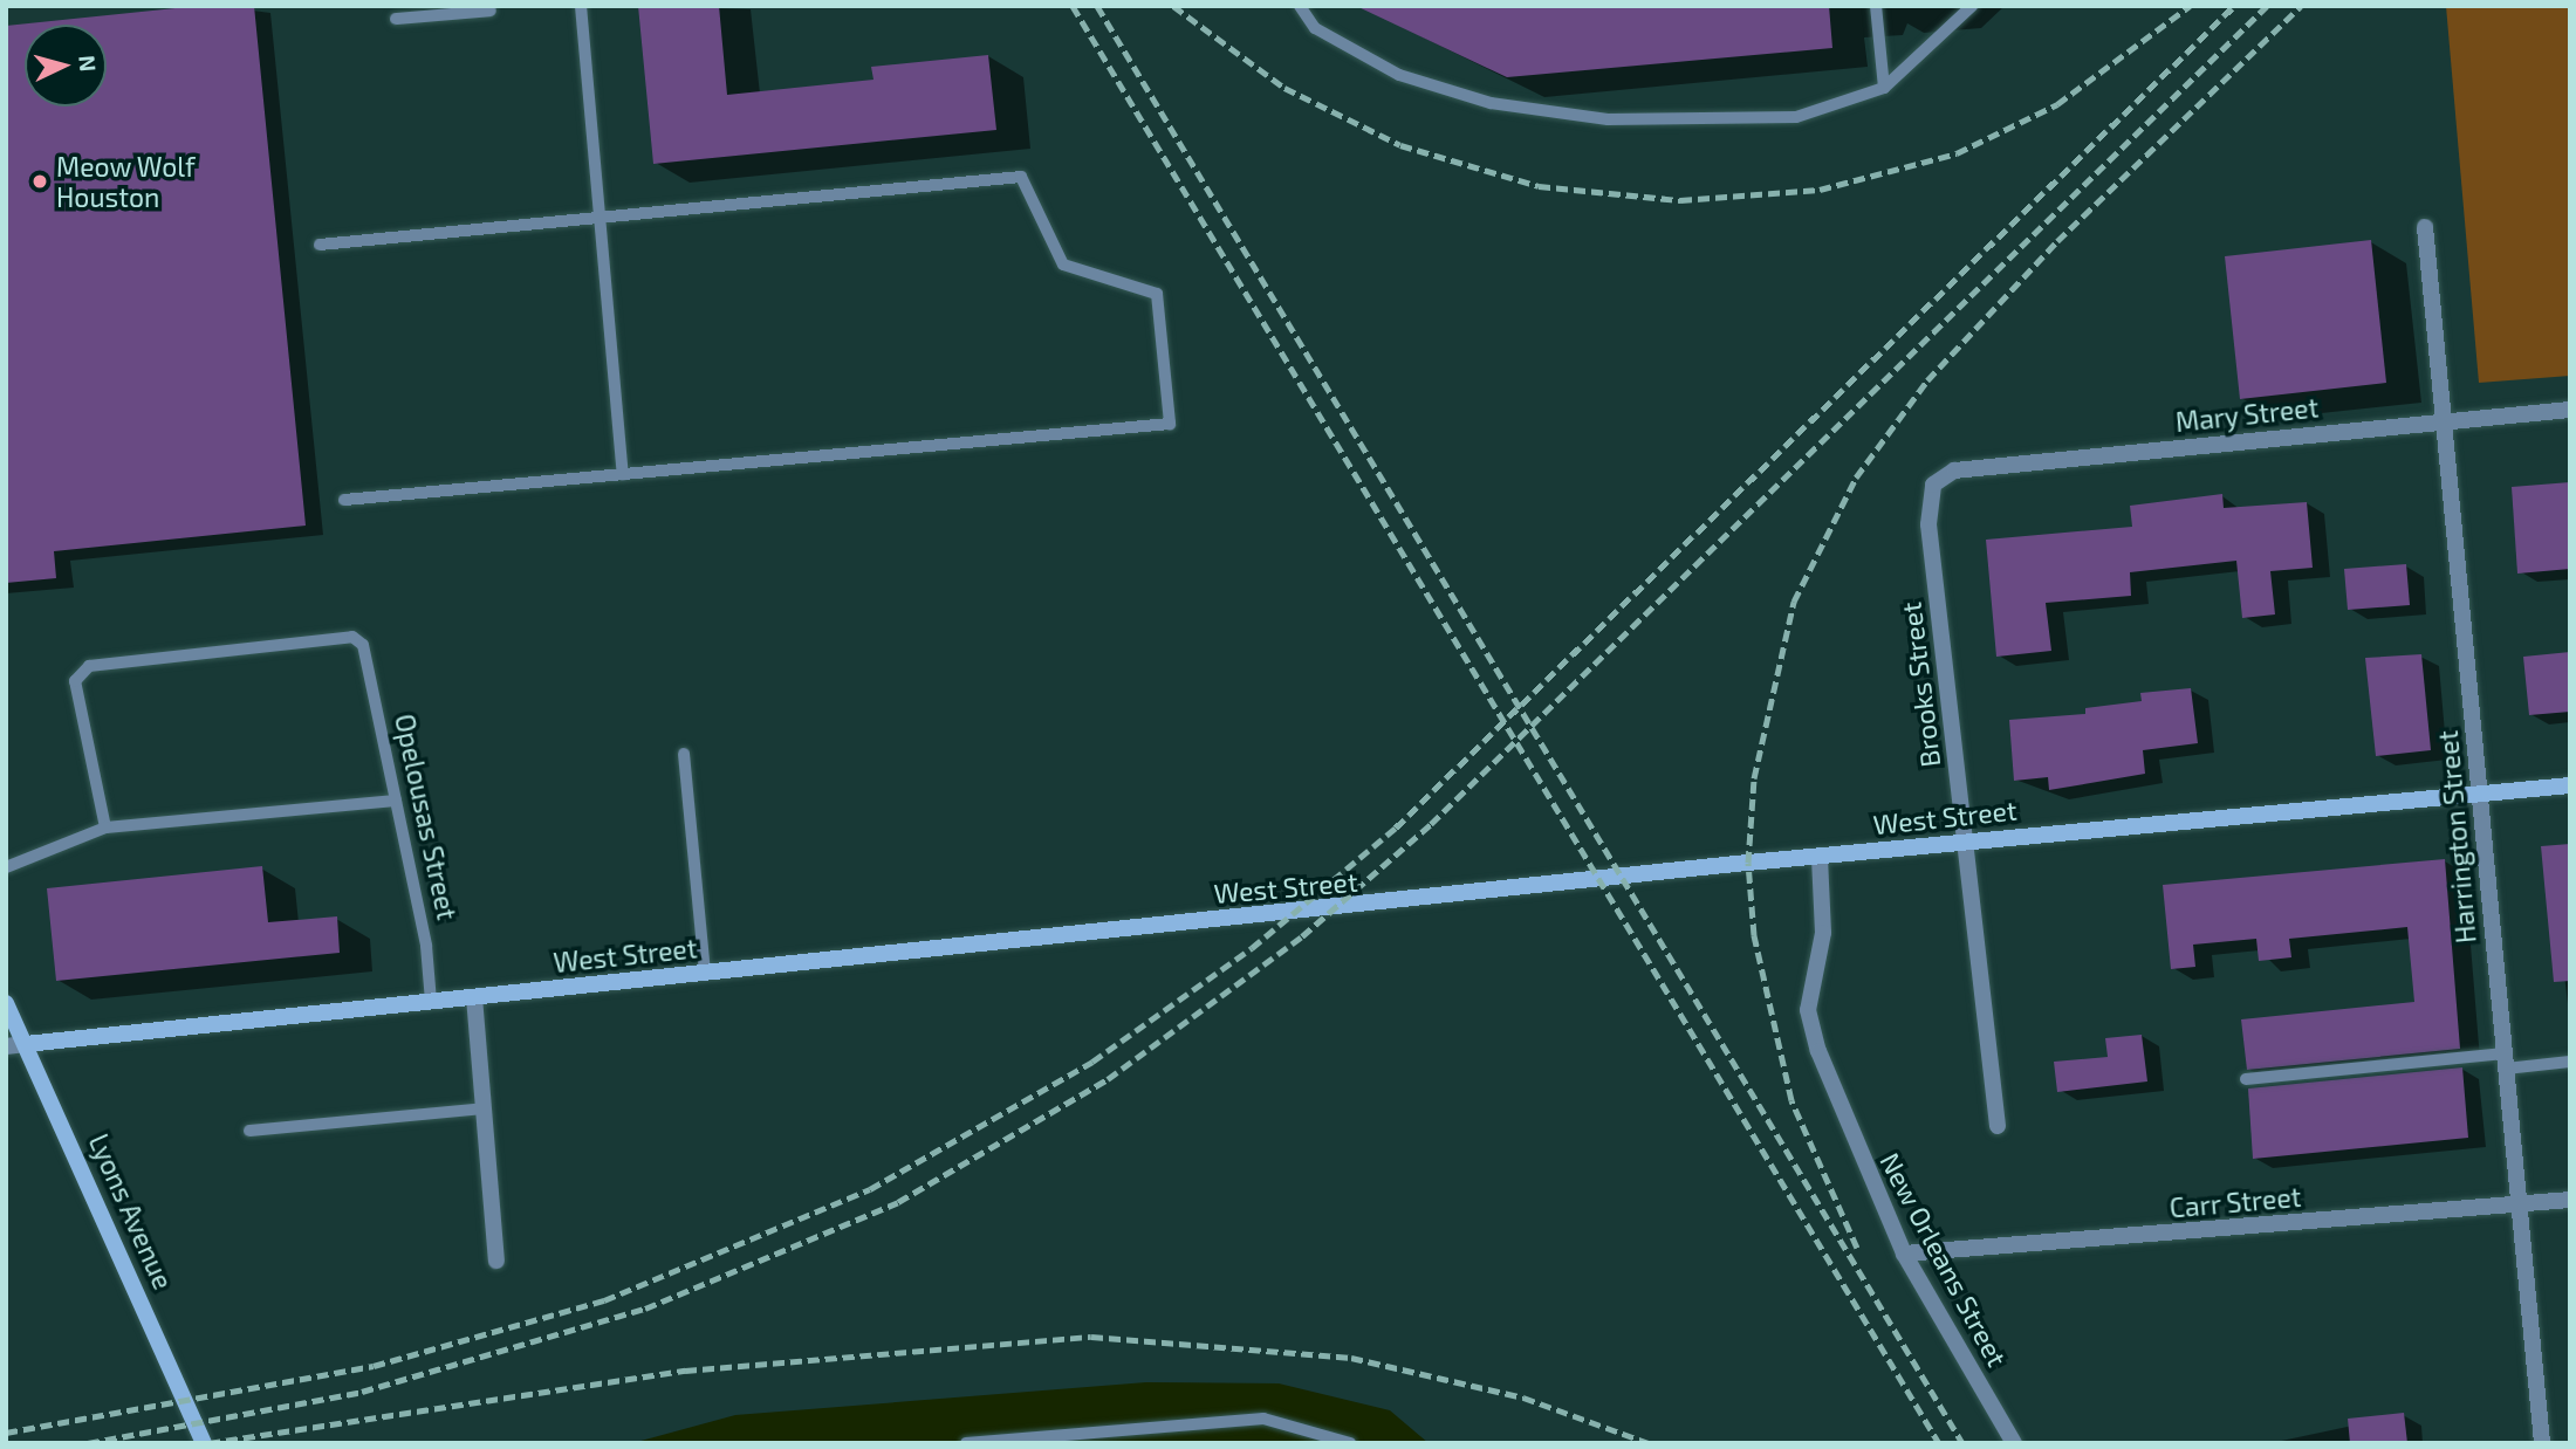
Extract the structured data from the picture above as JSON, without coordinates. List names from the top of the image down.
{
  "streets": {
    "street": [
      "Mary Street",
      "Brooks Street",
      "West Street",
      "Harrington Street",
      "Carr Street",
      "Lyons Avenue",
      "New Orleans Street"
    ],
    "lane": ["Opelousas Street"]
  },
  "crossings": [
    ["Mary Street", "Brooks Street"],
    ["Mary Street", "Harrington Street"],
    ["Brooks Street", "West Street"],
    ["Opelousas Street", "West Street"],
    ["West Street", "Harrington Street"],
    ["West Street", "Lyons Avenue"],
    ["West Street", "New Orleans Street"],
    ["Harrington Street", "Carr Street"],
    ["Carr Street", "New Orleans Street"]
  ],
  "places": ["Meow Wolf Houston"],
  "north": "right"
}
